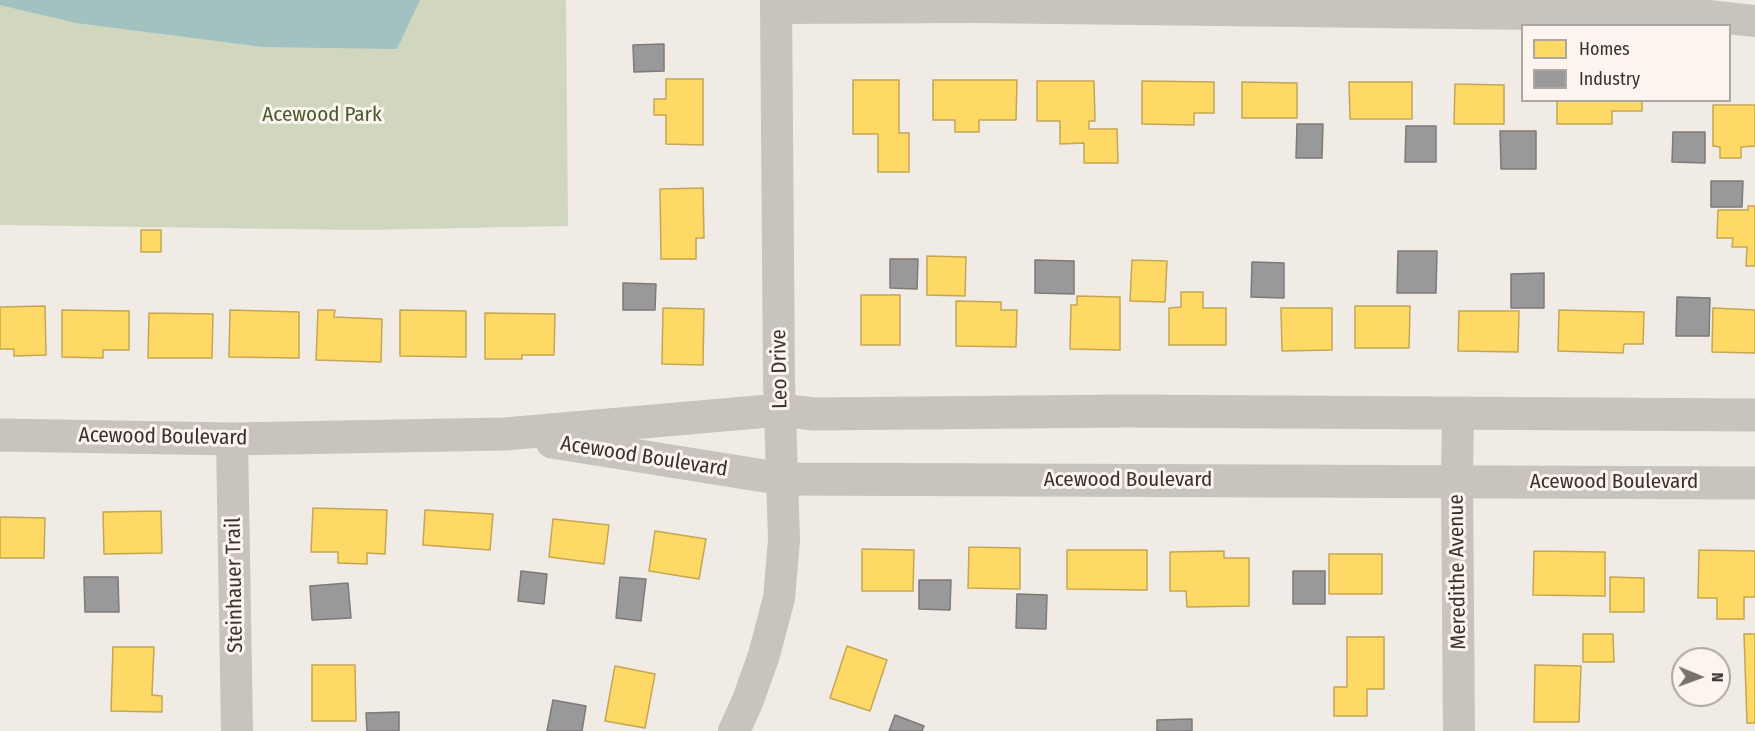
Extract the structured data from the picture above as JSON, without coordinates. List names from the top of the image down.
{
  "streets": {
    "street": [
      "Leo Drive",
      "Acewood Boulevard",
      "Meredithe Avenue",
      "Steinhauer Trail"
    ]
  },
  "crossings": [
    ["Leo Drive", "Acewood Boulevard"],
    ["Acewood Boulevard", "Meredithe Avenue"],
    ["Acewood Boulevard", "Steinhauer Trail"]
  ],
  "parks": ["Acewood Park"],
  "legend": ["Homes", "Industry"],
  "north": "right"
}
